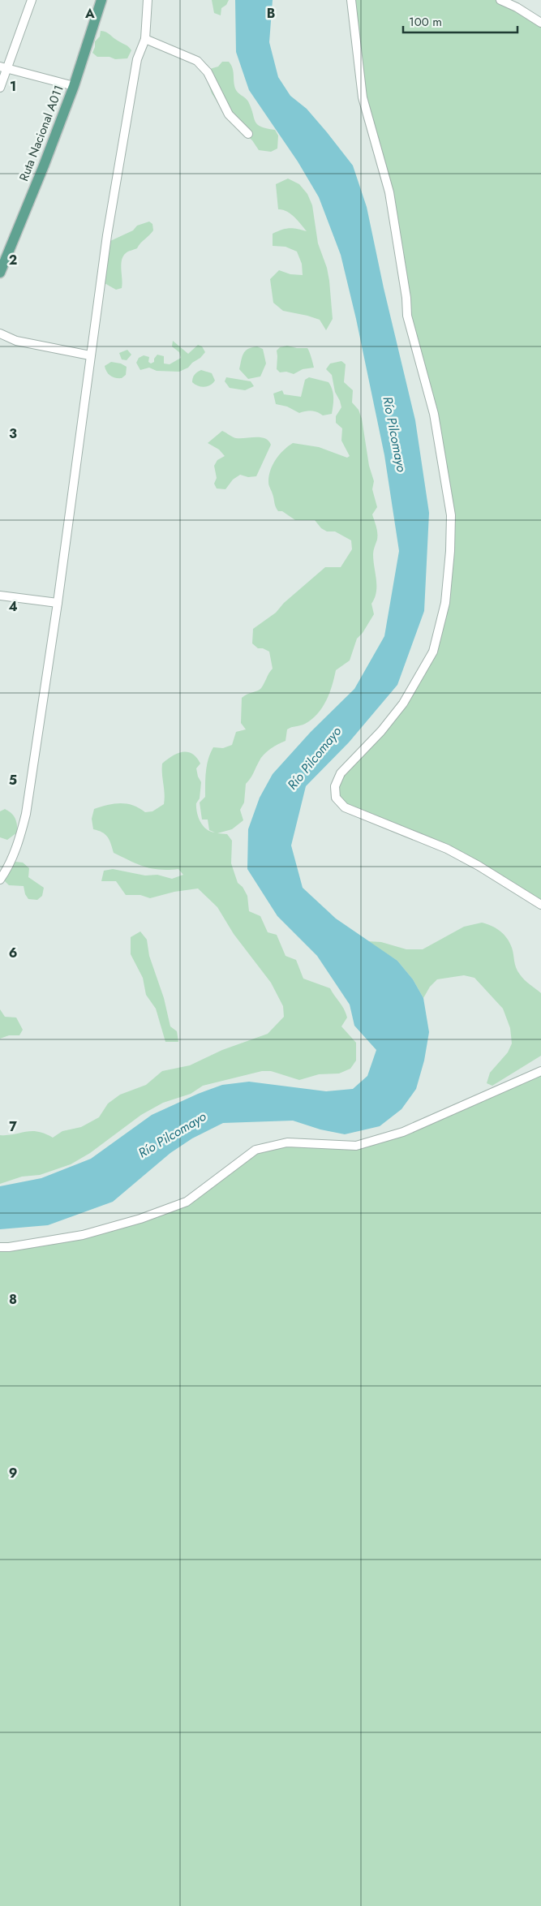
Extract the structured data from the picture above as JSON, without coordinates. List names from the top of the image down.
{
  "streets": {
    "main road": ["Ruta Nacional A011"]
  },
  "water": ["Río Pilcomayo"],
  "scale_bar": "100 m",
  "grid": {
    "columns": ["A", "B"],
    "rows": [
      "1",
      "2",
      "3",
      "4",
      "5",
      "6",
      "7",
      "8",
      "9"
    ]
  }
}
